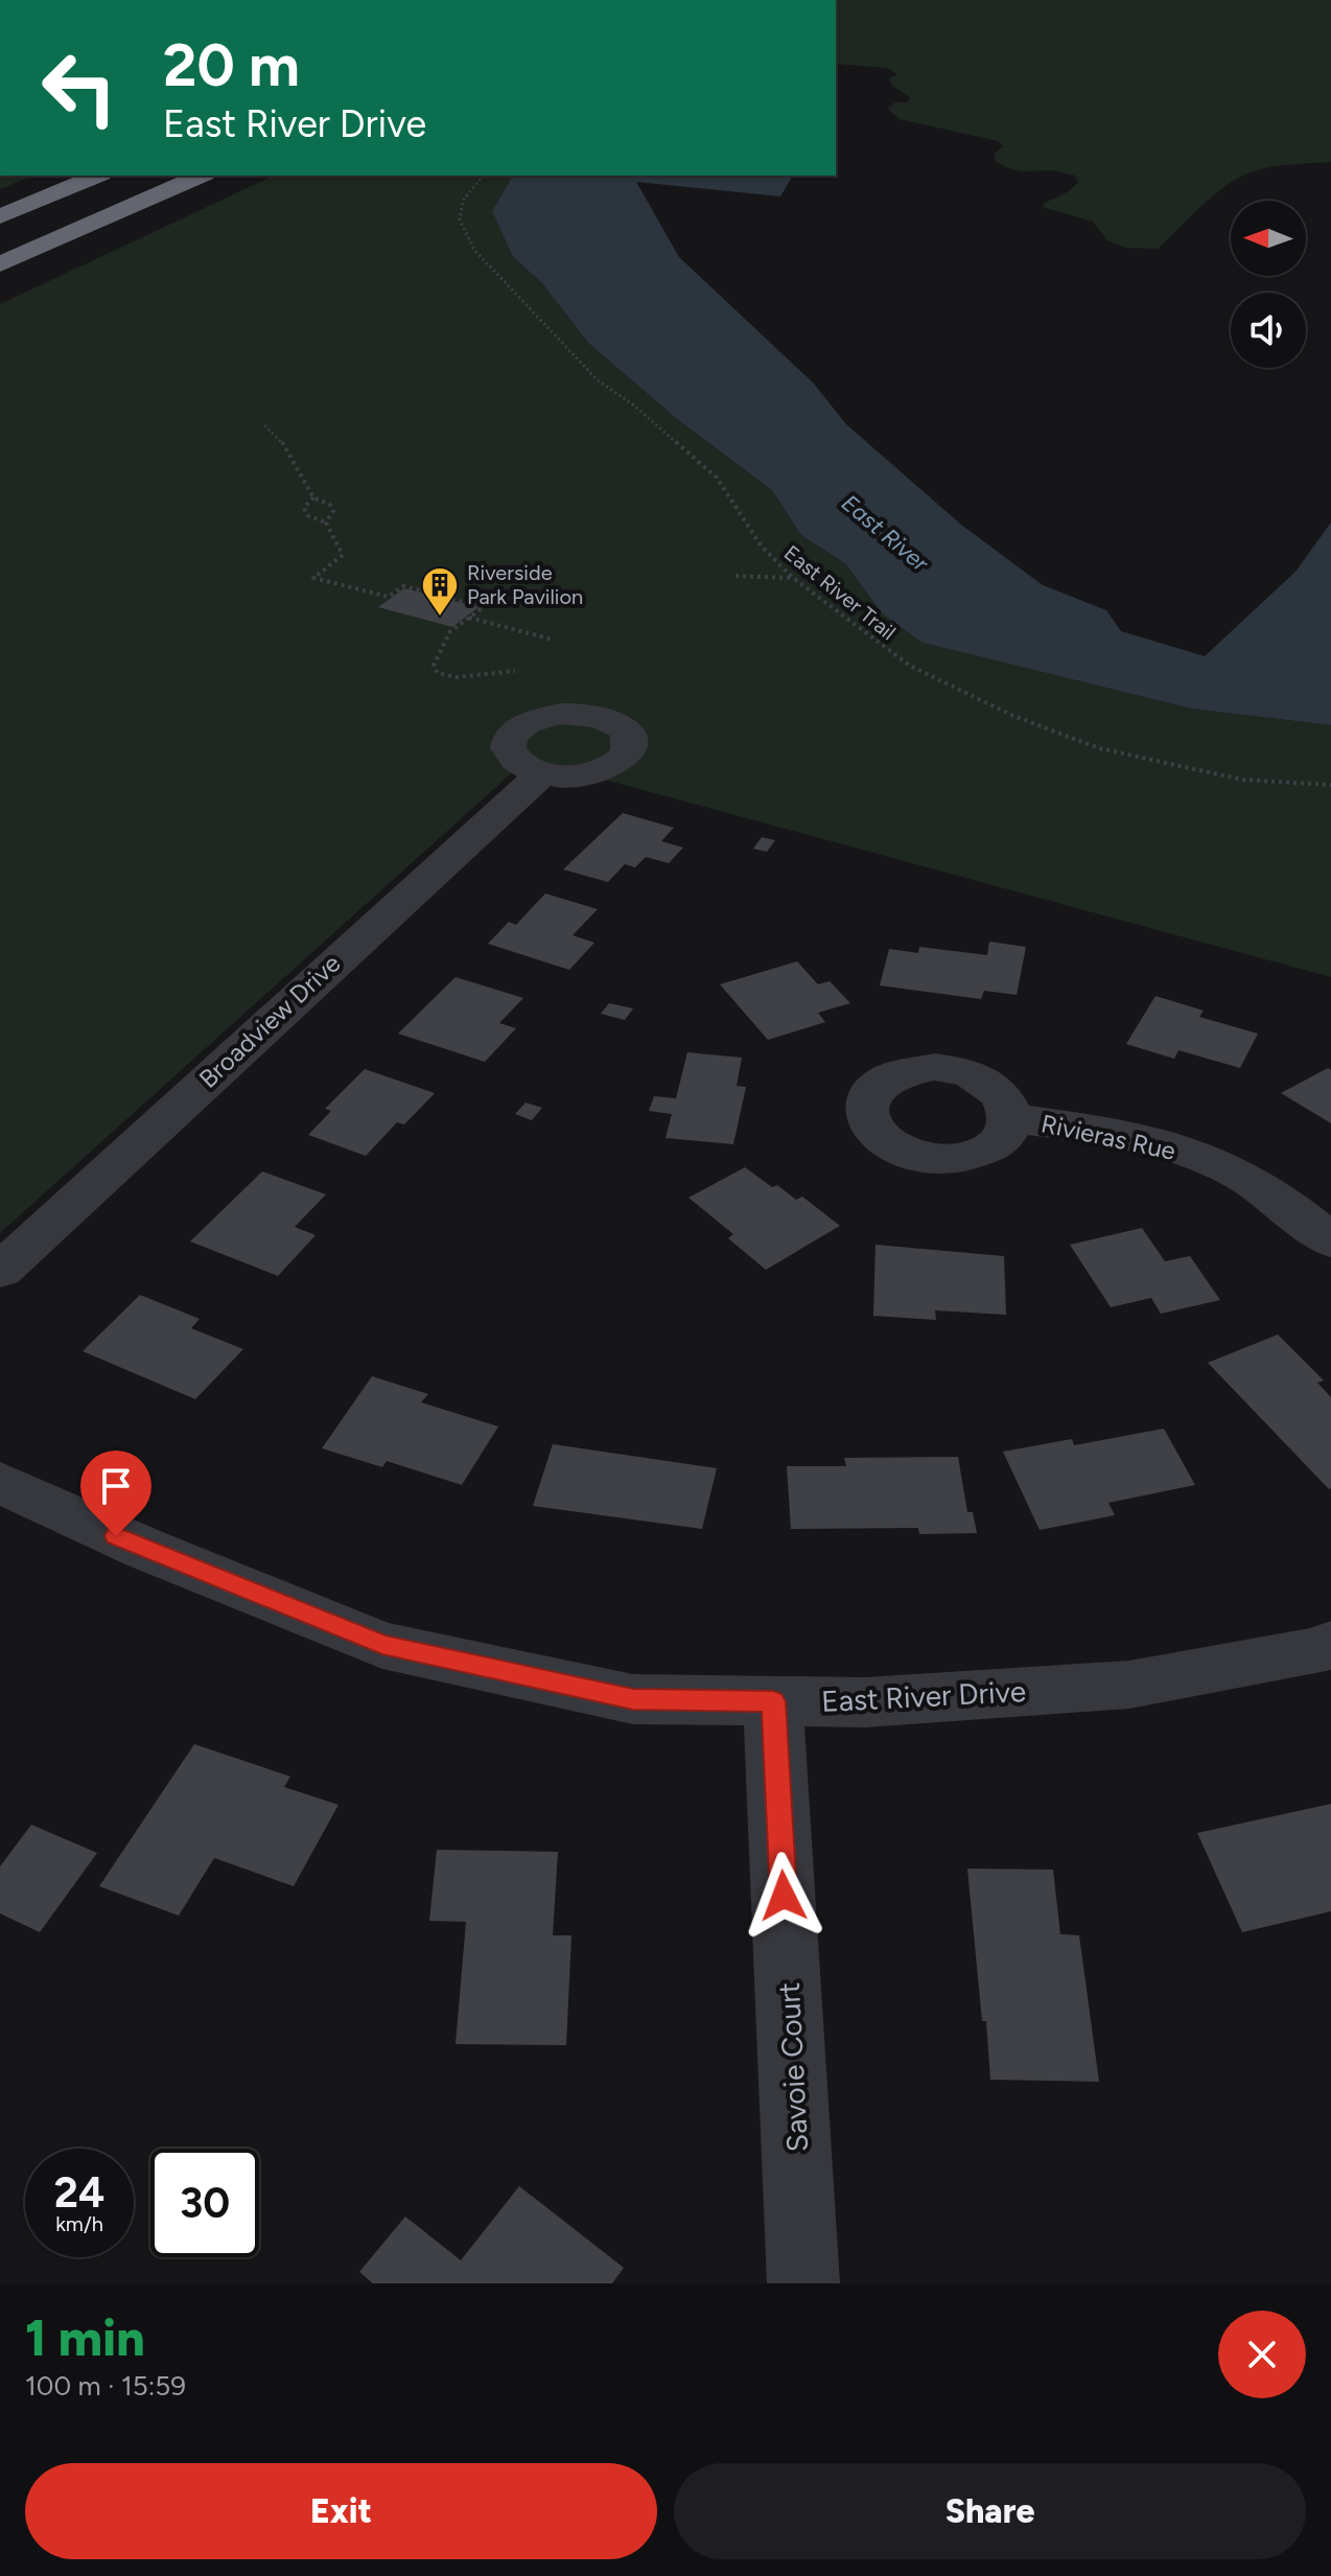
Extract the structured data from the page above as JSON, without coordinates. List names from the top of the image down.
{
  "streets": {
    "street": [
      "Broadview Drive",
      "Rivieras Rue",
      "East River Drive",
      "Savoie Court"
    ],
    "path": ["East River Trail"]
  },
  "crossings": [
    ["East River Drive", "Savoie Court"]
  ],
  "water": ["East River"],
  "places": {
    "building": ["Riverside Park Pavilion"]
  },
  "north": "left",
  "page": {
    "turn": ["20 m", "East River Drive"],
    "speed": "24 km/h",
    "limit": "30",
    "heading": ["1 min", "100 m · 15:59"],
    "buttons": ["Exit", "Share"]
  }
}
